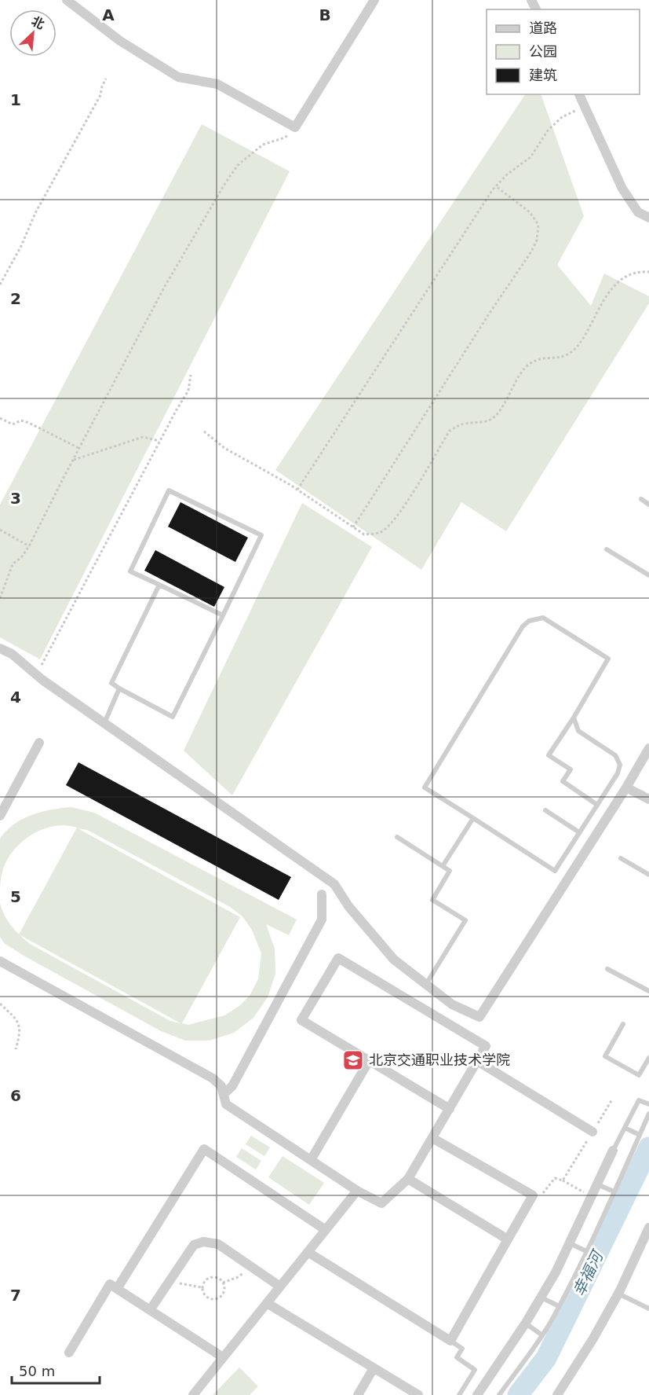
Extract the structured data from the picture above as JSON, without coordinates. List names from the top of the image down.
{
  "water": ["幸福河"],
  "places": {
    "school or university": ["北京交通职业技术学院"]
  },
  "legend": ["道路", "公园", "建筑"],
  "scale_bar": "50 m",
  "north": "top right",
  "grid": {
    "columns": ["A", "B"],
    "rows": [
      "1",
      "2",
      "3",
      "4",
      "5",
      "6",
      "7"
    ]
  }
}
